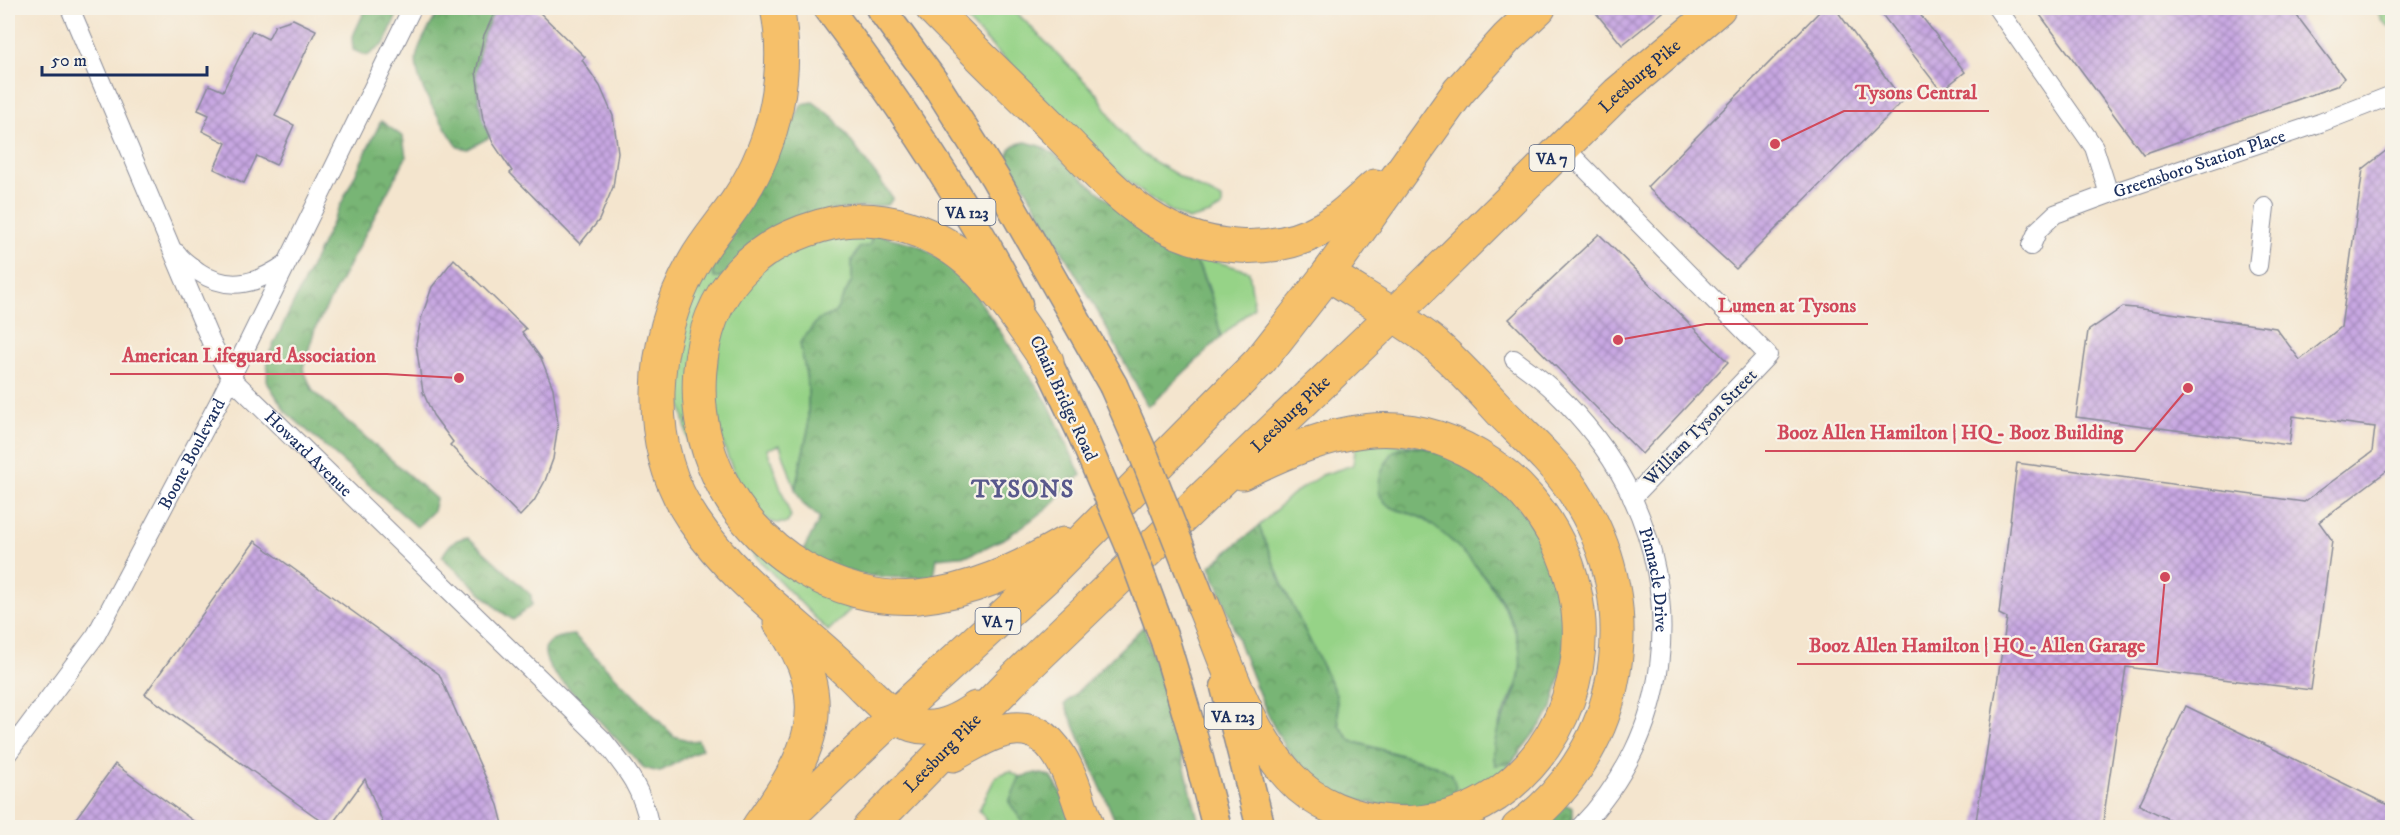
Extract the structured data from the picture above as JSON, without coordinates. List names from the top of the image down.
{
  "streets": {
    "highway": ["Leesburg Pike", "VA 7"],
    "main road": ["VA 123", "Chain Bridge Road"],
    "street": [
      "Greensboro Station Place",
      "William Tyson Street",
      "Boone Boulevard",
      "Howard Avenue",
      "Pinnacle Drive"
    ]
  },
  "crossings": [
    ["Leesburg Pike", "William Tyson Street"],
    ["William Tyson Street", "Pinnacle Drive"],
    ["Boone Boulevard", "Howard Avenue"]
  ],
  "districts": ["TYSONS"],
  "places": [
    "Tysons Central",
    "Lumen at Tysons",
    "American Lifeguard Association",
    "Booz Allen Hamilton | HQ - Booz Building",
    "Booz Allen Hamilton | HQ - Allen Garage"
  ],
  "scale_bar": "50 m"
}
